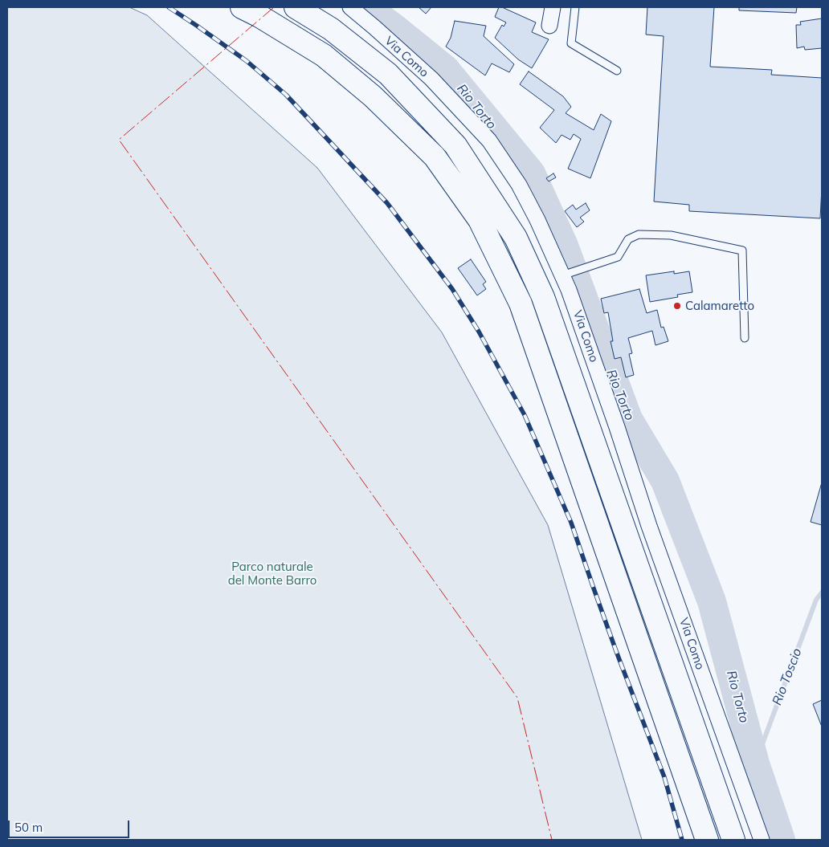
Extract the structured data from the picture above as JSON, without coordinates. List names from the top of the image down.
{
  "streets": {
    "street": ["Via Como"]
  },
  "water": ["Rio Torto", "Rio Toscio"],
  "parks": ["Parco naturale del Monte Barro"],
  "places": ["Calamaretto"],
  "scale_bar": "50 m"
}
